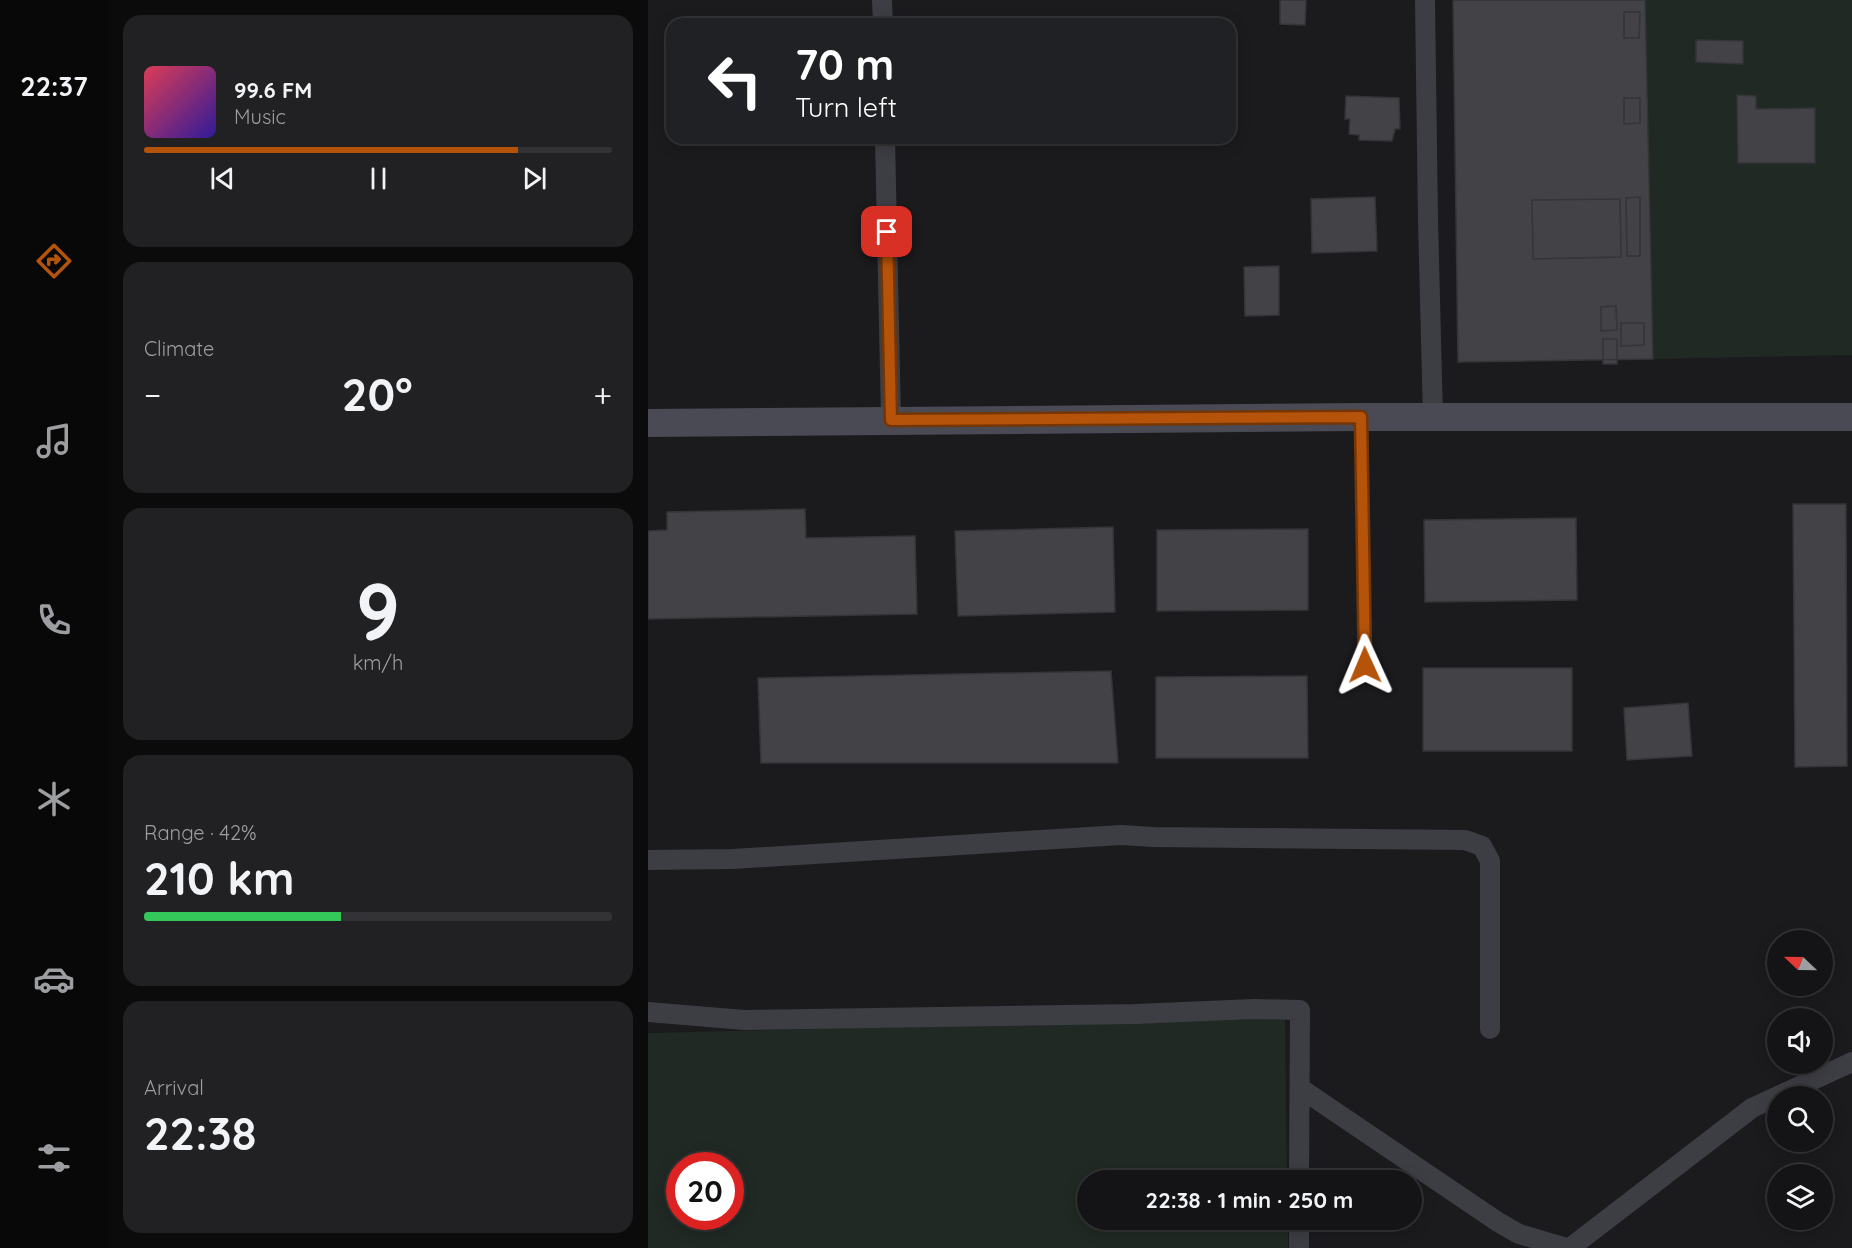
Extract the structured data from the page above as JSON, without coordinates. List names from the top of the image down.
{
  "north": "left",
  "page": {
    "tabs": "22:37",
    "turn": ["70 m", "Turn left"],
    "song": ["99.6 FM", "Music"],
    "tile": [
      "Climate",
      ["9", "km/h"],
      ["Range · 42%", "210 km"],
      ["Arrival", "22:38"]
    ],
    "heat": ["−", "20°", "+"],
    "limit": "20",
    "trip": "22:38 · 1 min · 250 m"
  }
}
